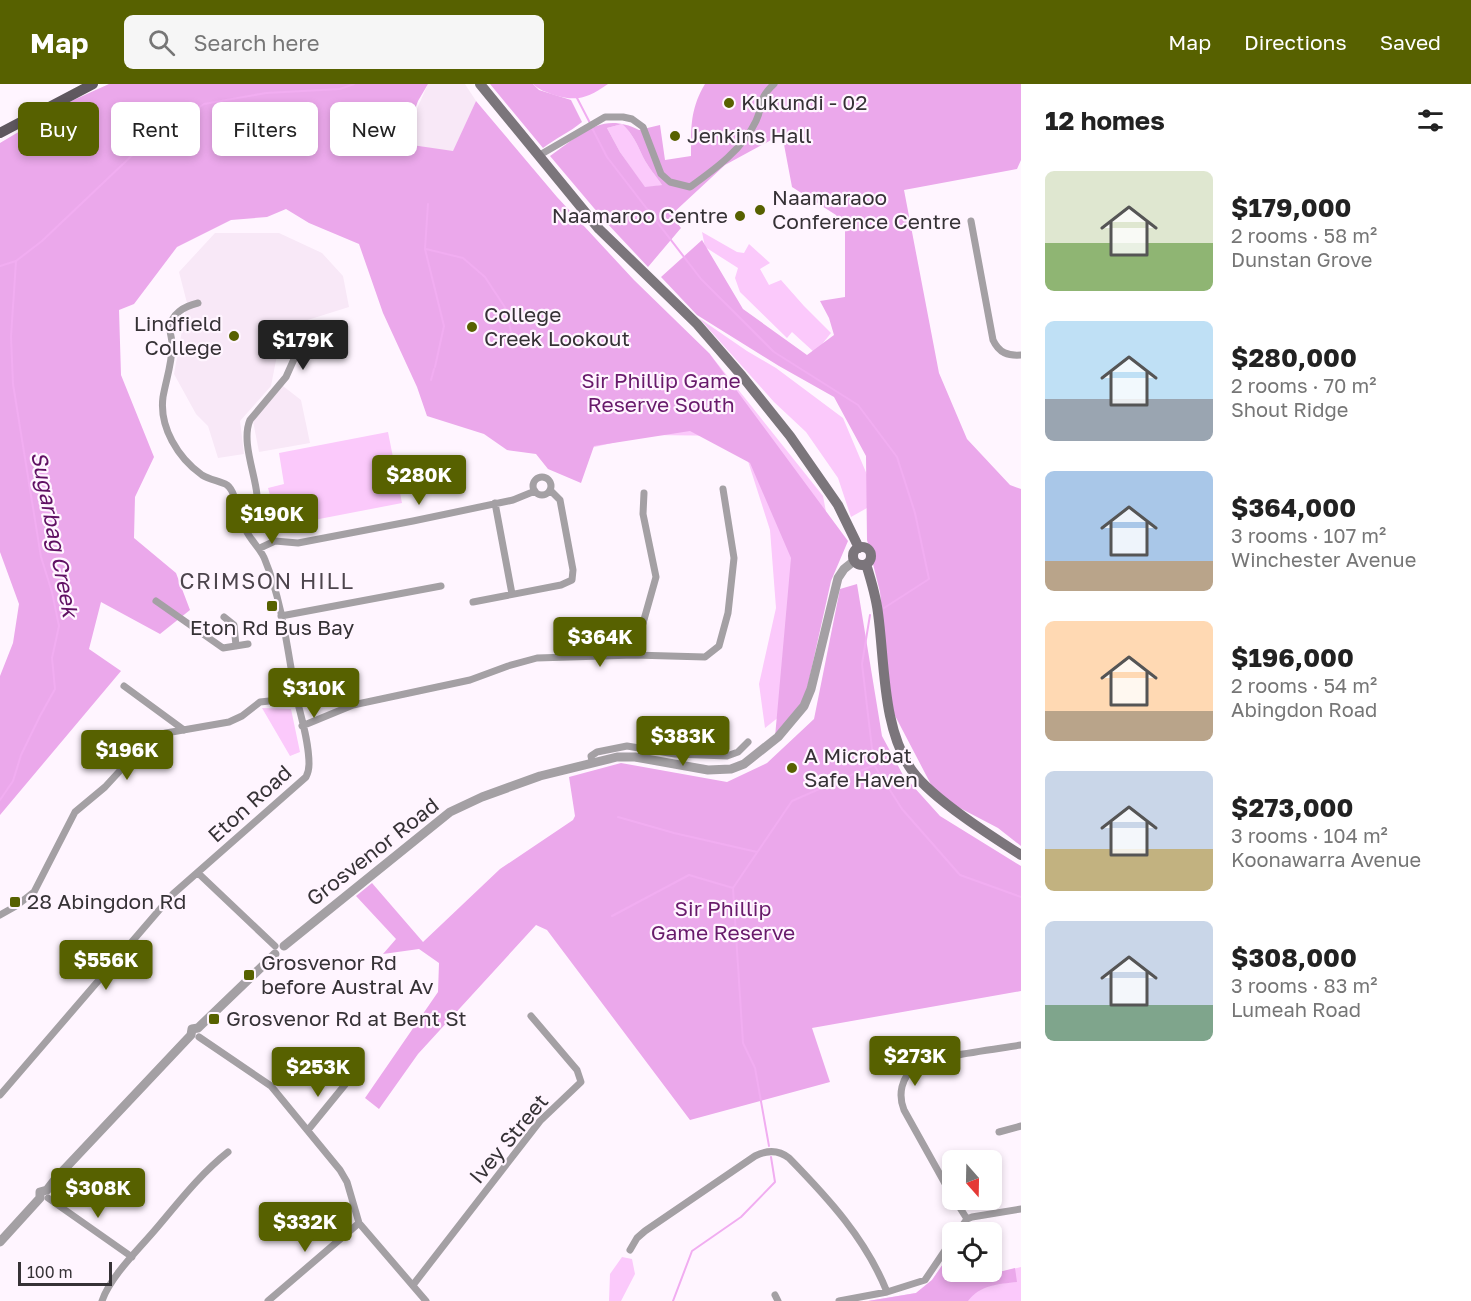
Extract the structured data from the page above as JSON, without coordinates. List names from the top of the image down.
{
  "streets": {
    "street": ["Eton Road", "Grosvenor Road", "Ivey Street"]
  },
  "districts": ["CRIMSON HILL"],
  "water": ["Sugarbag Creek"],
  "parks": ["Sir Phillip Game Reserve South", "Sir Phillip Game Reserve"],
  "places": {
    "other": [
      "Kukundi - 02",
      "Jenkins Hall",
      "Naamaraoo Conference Centre",
      "Naamaroo Centre",
      "College Creek Lookout",
      "Lindfield College",
      "A Microbat Safe Haven"
    ],
    "transit": [
      "Eton Rd Bus Bay",
      "28 Abingdon Rd",
      "Grosvenor Rd before Austral Av",
      "Grosvenor Rd at Bent St"
    ]
  },
  "scale_bar": "100 m",
  "north": "bottom",
  "page": {
    "header": "Map",
    "search": "Search here",
    "nav": ["Map", "Directions", "Saved"],
    "heading": "12 homes",
    "chip": [
      "Buy",
      "Rent",
      "Filters",
      "New"
    ],
    "list": [
      {
        "name": "$179,000",
        "note": "2 rooms · 58 m² · Dunstan Grove"
      },
      {
        "name": "$280,000",
        "note": "2 rooms · 70 m² · Shout Ridge"
      },
      {
        "name": "$364,000",
        "note": "3 rooms · 107 m² · Winchester Avenue"
      },
      {
        "name": "$196,000",
        "note": "2 rooms · 54 m² · Abingdon Road"
      },
      {
        "name": "$273,000",
        "note": "3 rooms · 104 m² · Koonawarra Avenue"
      },
      {
        "name": "$308,000",
        "note": "3 rooms · 83 m² · Lumeah Road"
      }
    ],
    "price": [
      "$179K",
      "$280K",
      "$190K",
      "$364K",
      "$310K",
      "$383K",
      "$196K",
      "$556K",
      "$273K",
      "$253K",
      "$308K",
      "$332K"
    ],
    "scale": "100 m"
  }
}
